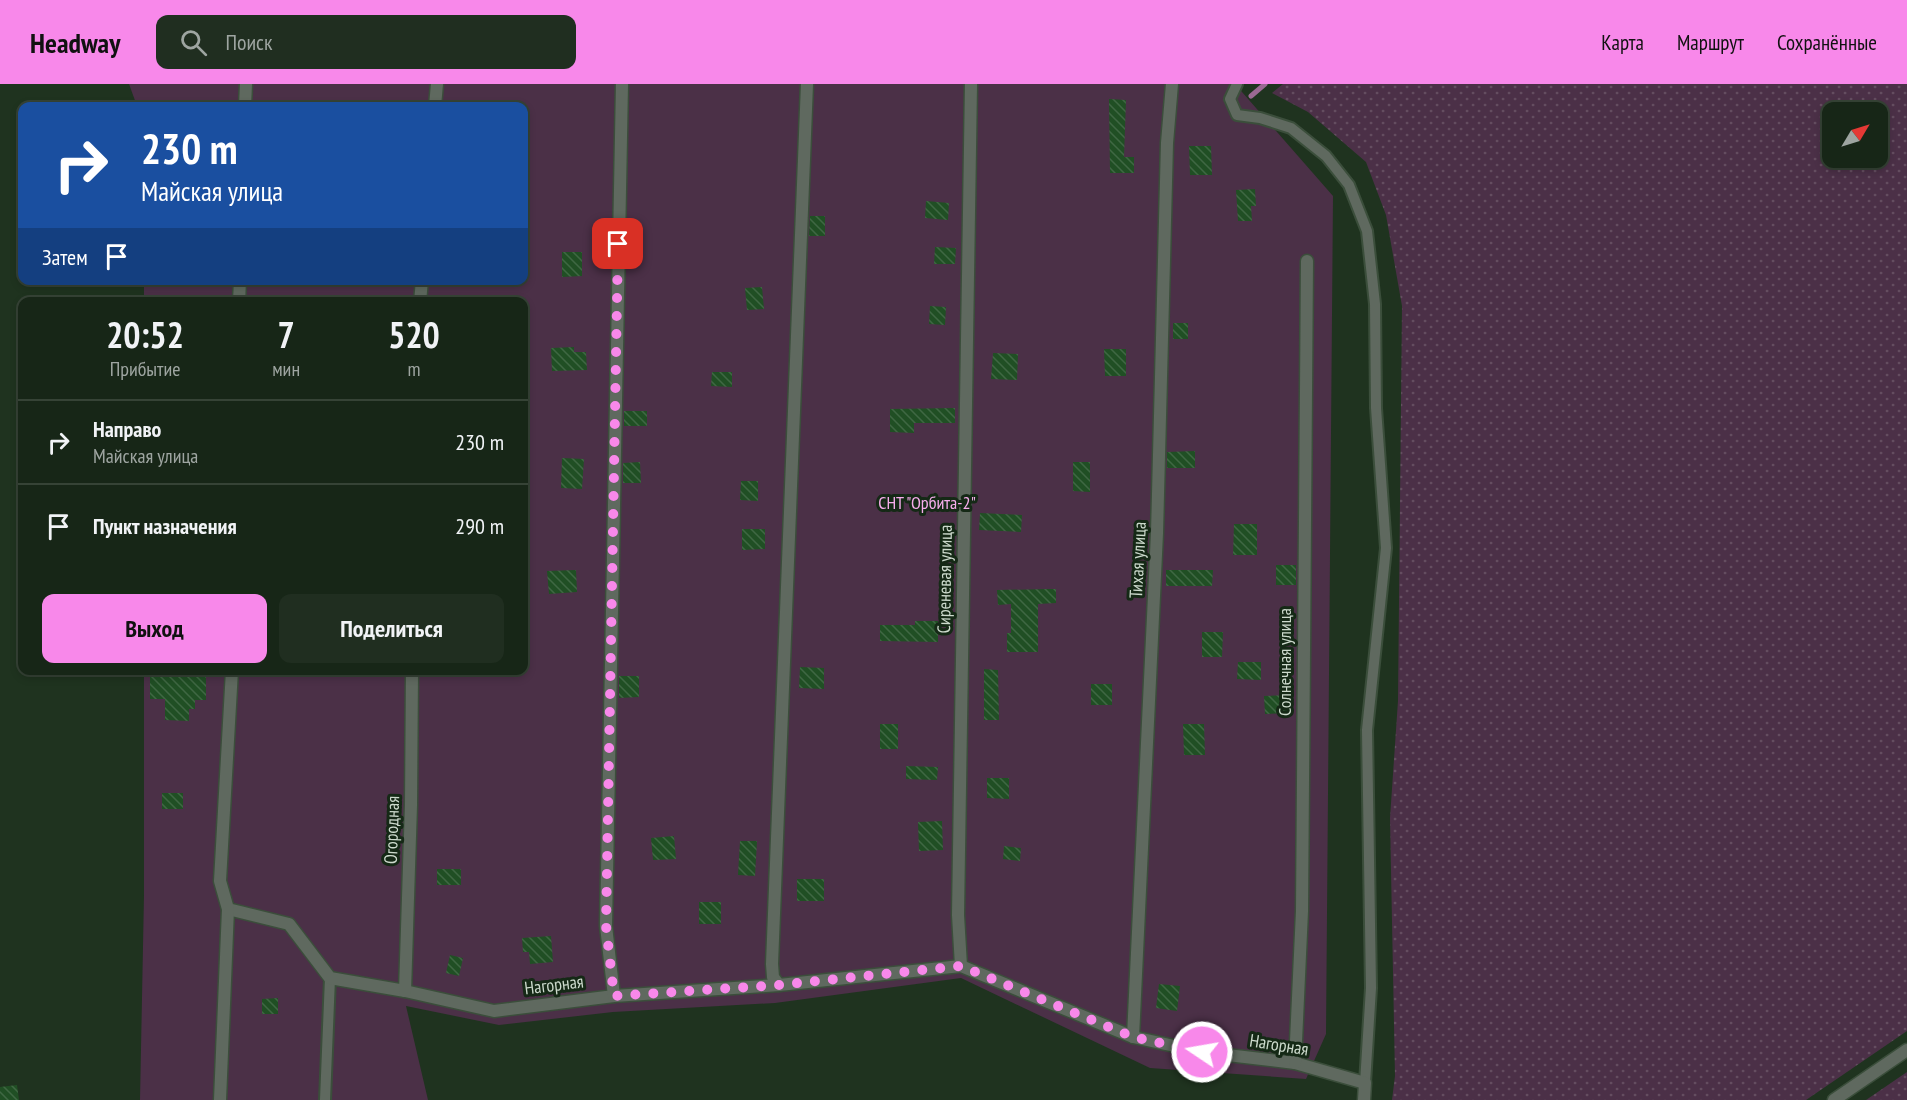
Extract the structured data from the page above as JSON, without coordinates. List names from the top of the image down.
{
  "streets": {
    "street": [
      "Тихая улица",
      "Сиреневая улица",
      "Солнечная улица",
      "Огородная",
      "Нагорная"
    ]
  },
  "crossings": [
    ["Тихая улица", "Нагорная"],
    ["Сиреневая улица", "Нагорная"],
    ["Солнечная улица", "Нагорная"],
    ["Огородная", "Нагорная"]
  ],
  "parks": ["СНТ \"Орбита-2\""],
  "north": "top right",
  "page": {
    "header": "Headway",
    "search": "Поиск",
    "nav": ["Карта", "Маршрут", "Сохранённые"],
    "turn": ["230 m", "Майская улица"],
    "then": "Затем",
    "eta": [
      "20:52",
      "Прибытие",
      "7",
      "мин",
      "520",
      "m"
    ],
    "list": [
      {
        "name": "Направо",
        "note": "Майская улица",
        "value": "230 m"
      },
      {
        "name": "Пункт назначения",
        "value": "290 m"
      }
    ],
    "buttons": ["Выход", "Поделиться"]
  }
}
